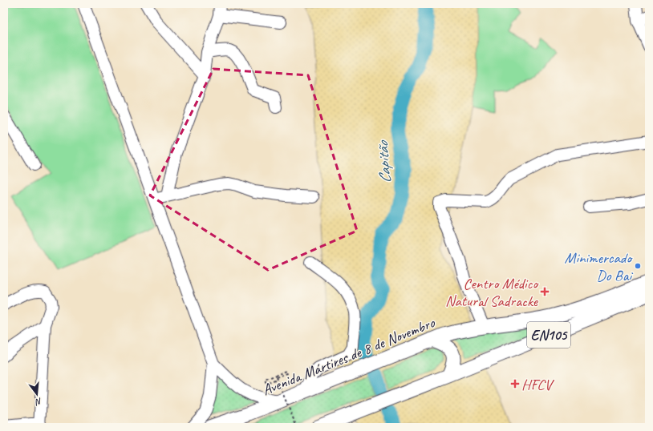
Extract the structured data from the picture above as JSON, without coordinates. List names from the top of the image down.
{
  "streets": {
    "main road": ["EN105", "Avenida Mártires de 8 de Novembro"]
  },
  "water": ["Capitão"],
  "places": {
    "other": ["Minimercado Do Bai"],
    "health": ["Centro Médico Natural Sadracke", "HFCV"]
  },
  "north": "bottom"
}
